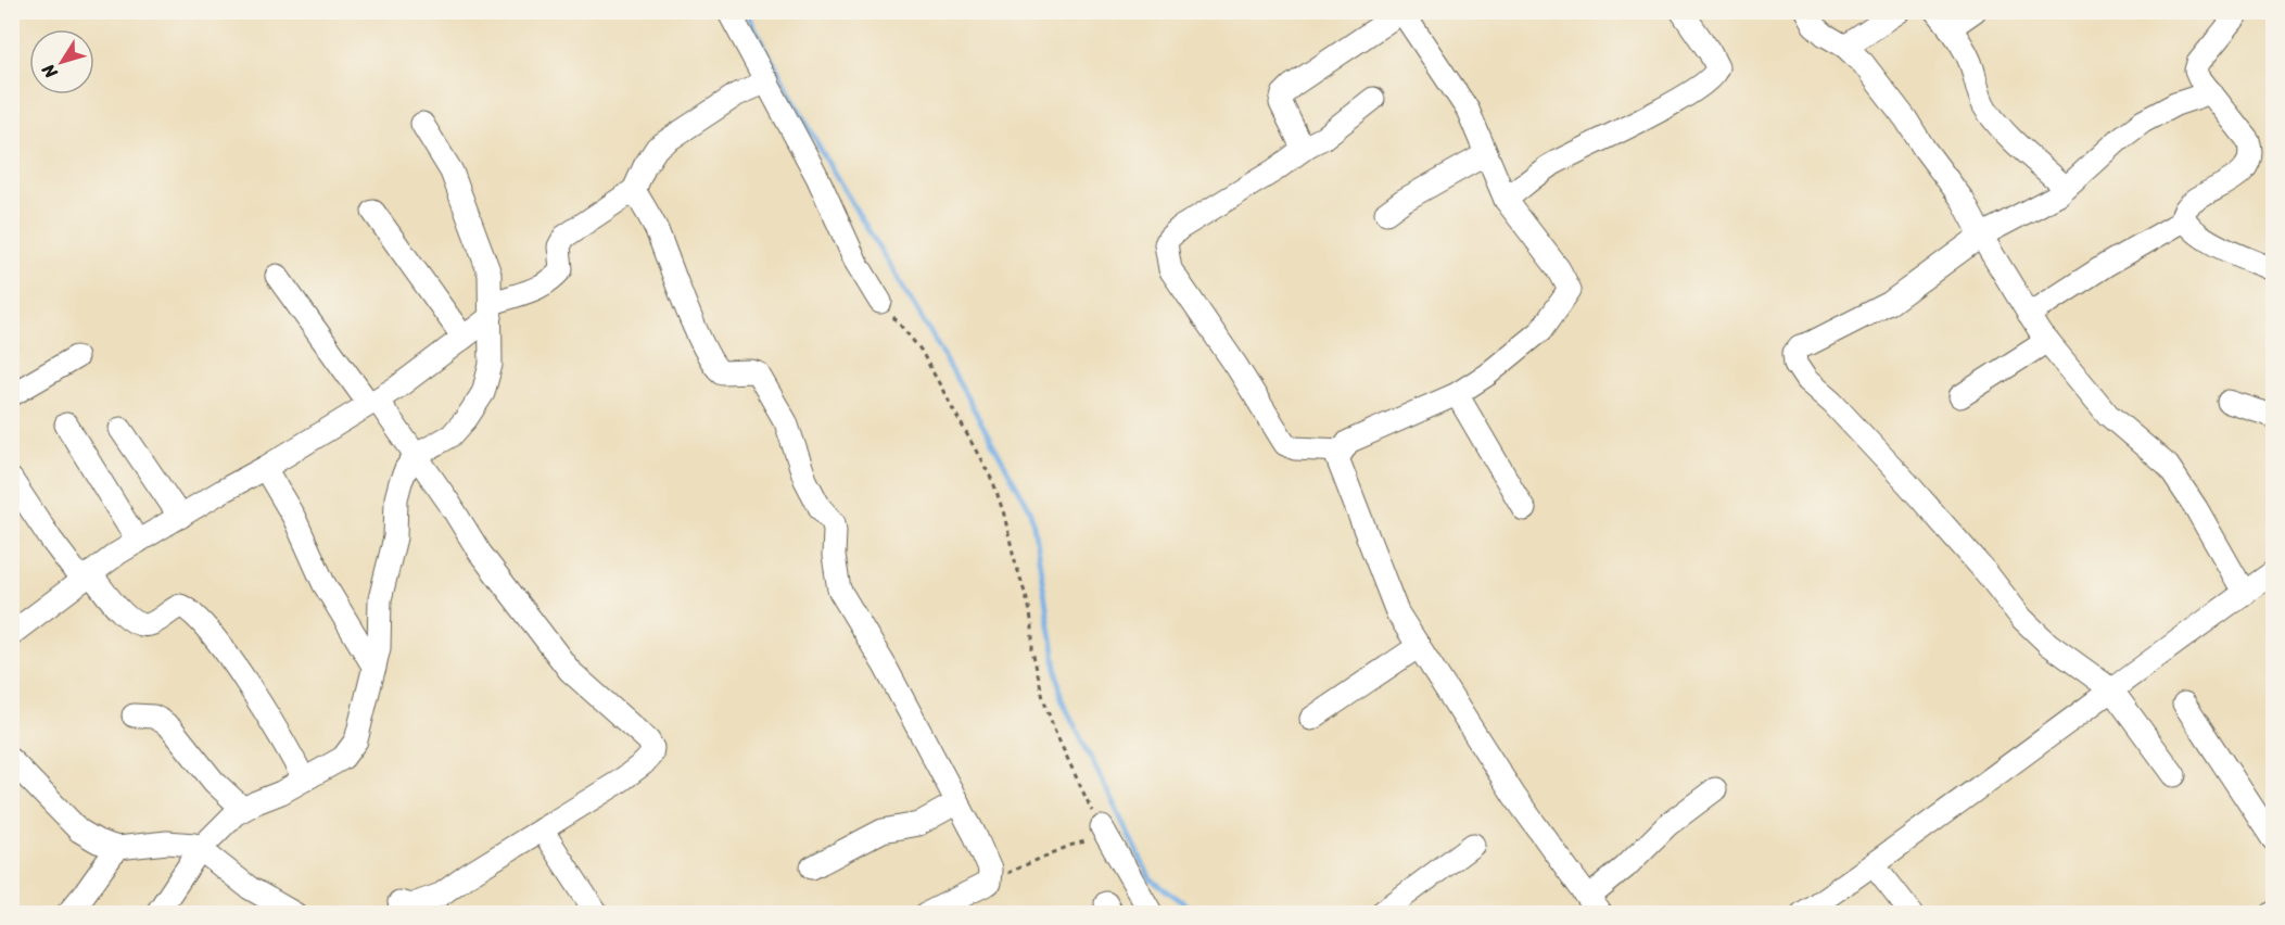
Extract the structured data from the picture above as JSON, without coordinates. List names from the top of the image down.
{
  "north": "bottom left"
}
